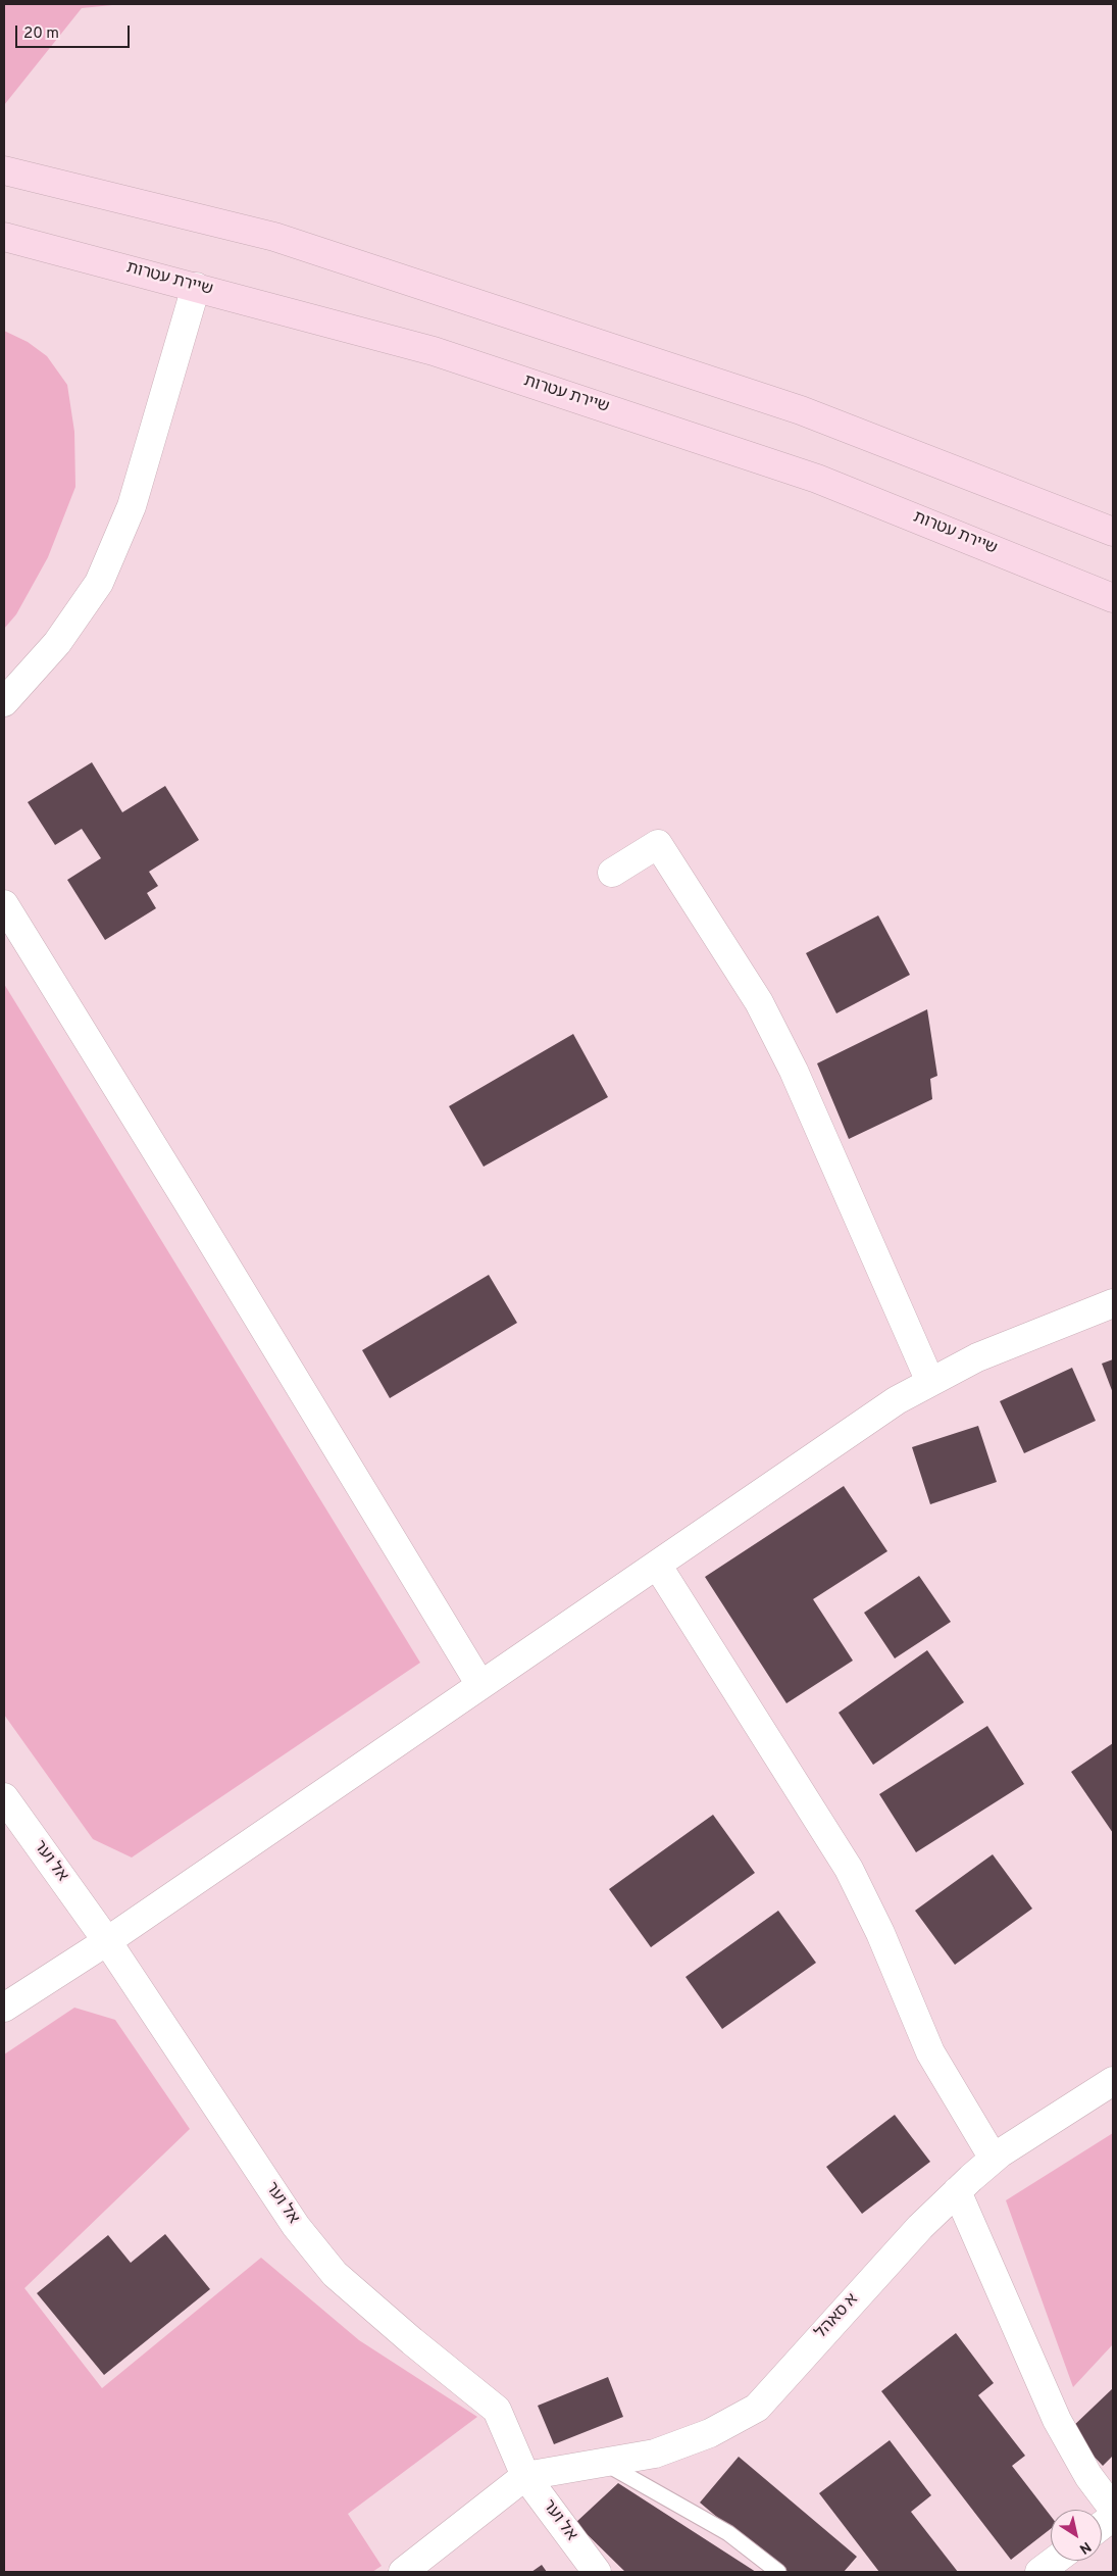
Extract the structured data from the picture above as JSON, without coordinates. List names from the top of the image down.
{
  "streets": {
    "main road": ["שיירת עטרות"],
    "street": ["אל וער", "א סאהל"]
  },
  "crossings": [
    ["אל וער", "א סאהל"]
  ],
  "scale_bar": "20 m",
  "north": "bottom right"
}
